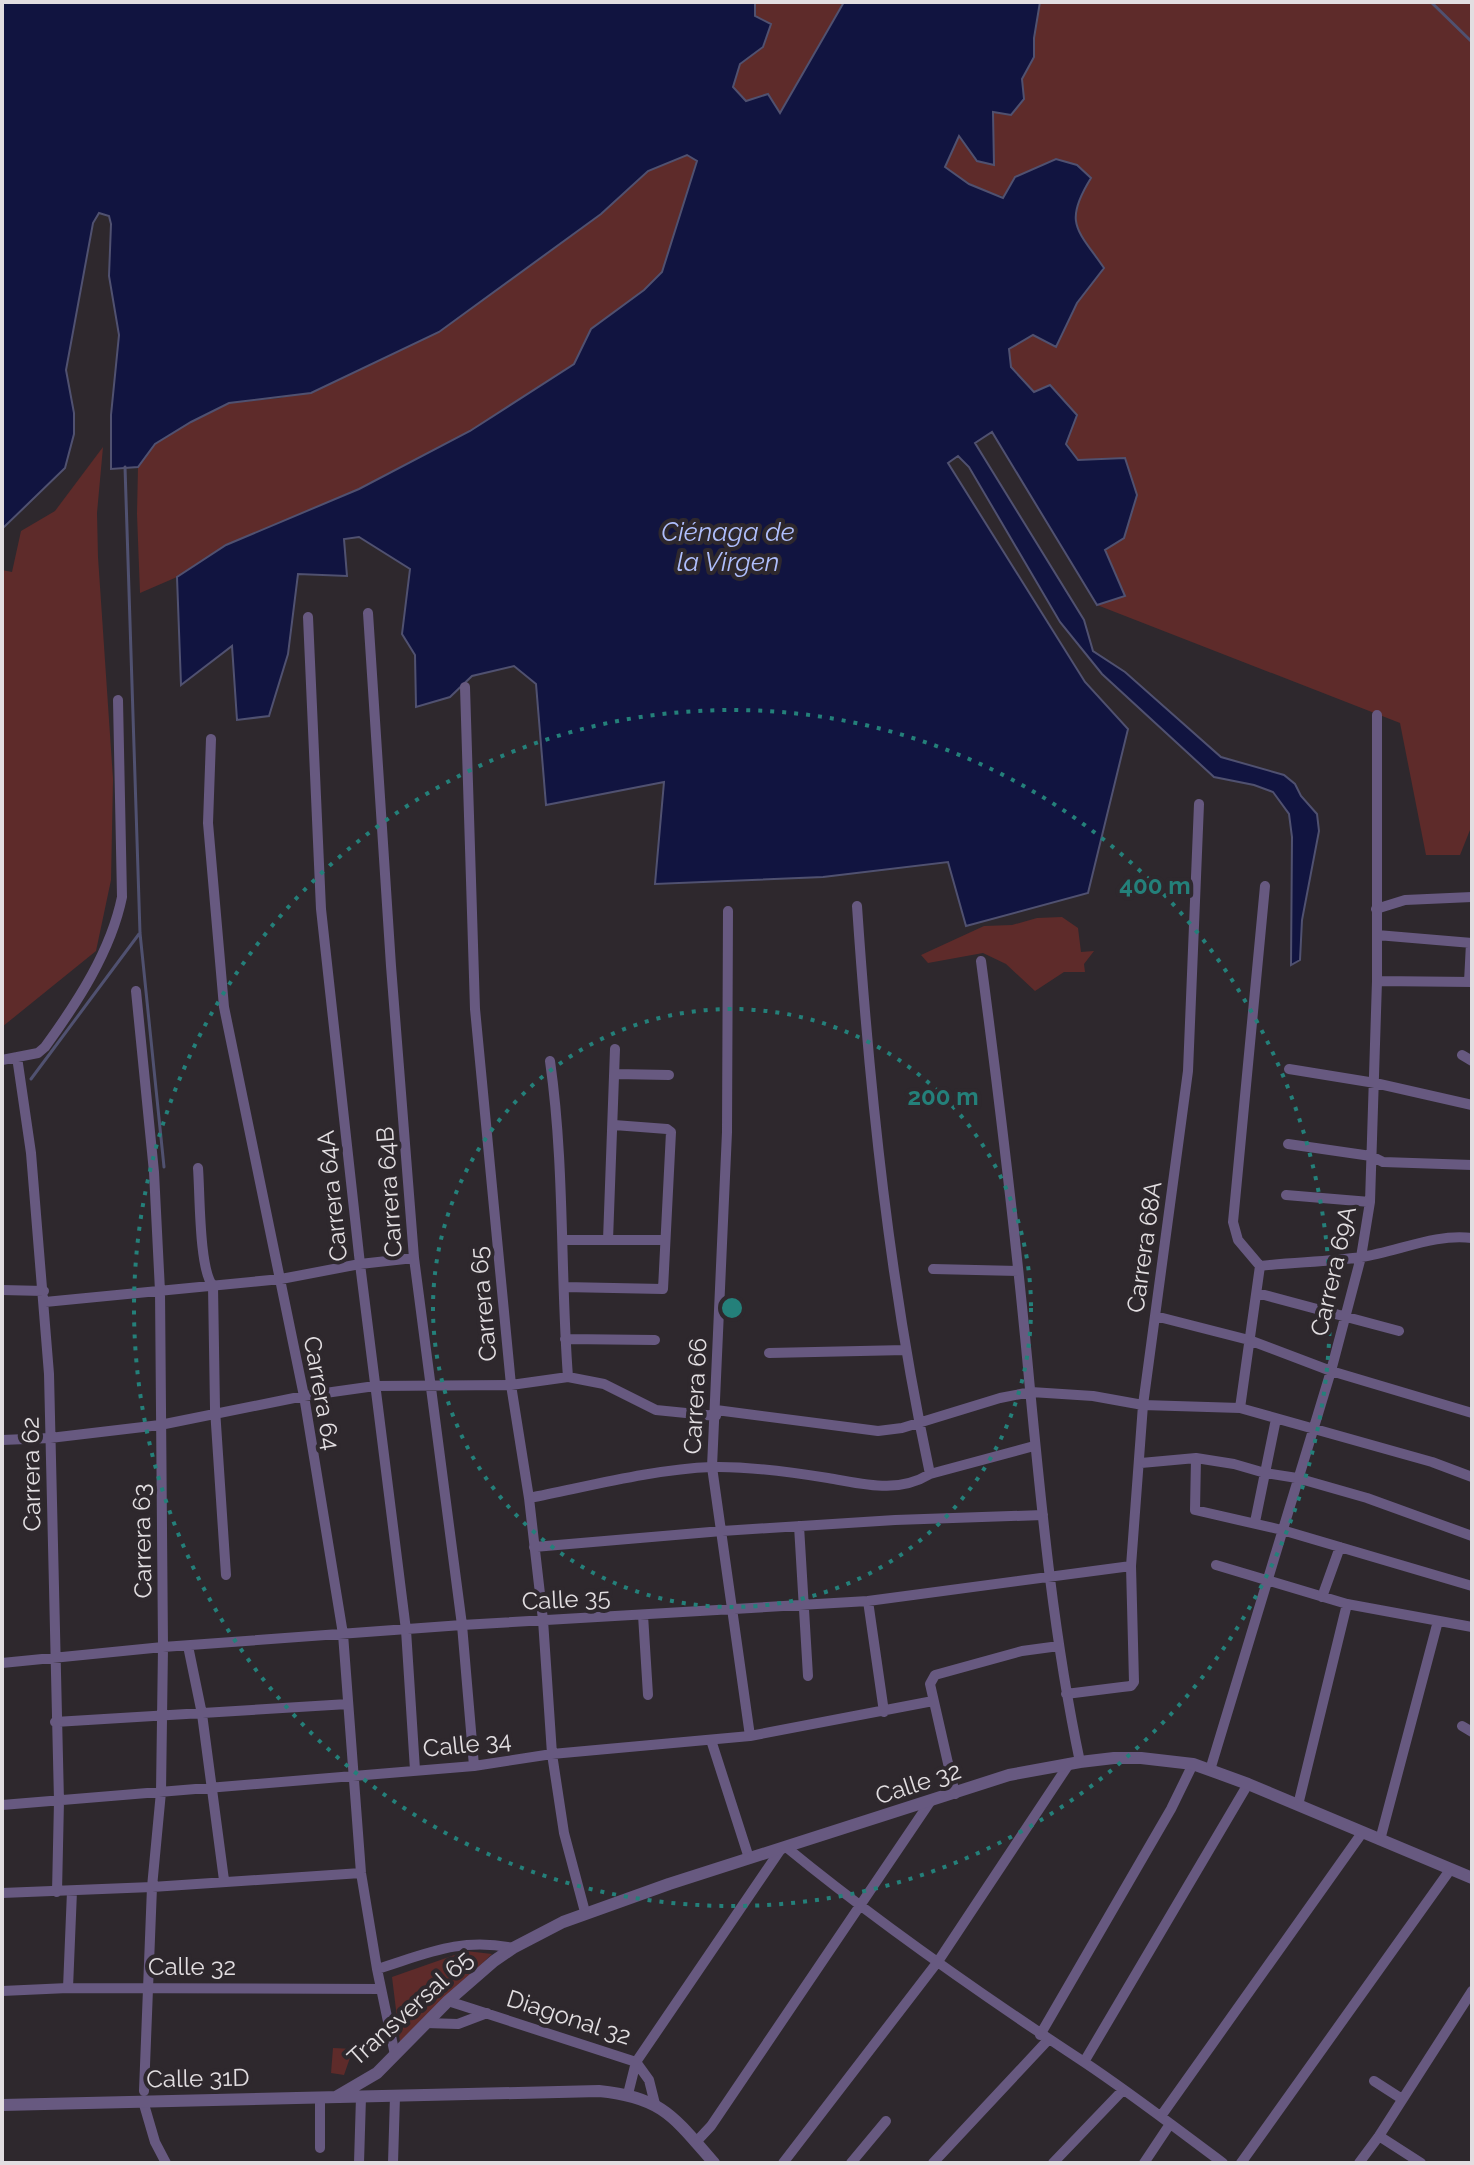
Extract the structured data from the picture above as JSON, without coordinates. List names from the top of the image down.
{
  "streets": {
    "street": [
      "Carrera 64B",
      "Carrera 64A",
      "Carrera 68A",
      "Carrera 69A",
      "Carrera 65",
      "Carrera 64",
      "Carrera 66",
      "Carrera 62",
      "Carrera 63",
      "Calle 35",
      "Calle 34",
      "Calle 32",
      "Transversal 65",
      "Diagonal 32",
      "Calle 31D"
    ]
  },
  "crossings": [
    ["Carrera 64B", "Calle 35"],
    ["Carrera 64B", "Calle 34"],
    ["Carrera 64A", "Calle 35"],
    ["Carrera 64A", "Calle 34"],
    ["Carrera 68A", "Calle 35"],
    ["Carrera 69A", "Calle 32"],
    ["Carrera 65", "Calle 35"],
    ["Carrera 65", "Calle 34"],
    ["Carrera 65", "Calle 32"],
    ["Carrera 64", "Calle 35"],
    ["Carrera 64", "Calle 34"],
    ["Carrera 64", "Calle 32"],
    ["Carrera 64", "Transversal 65"],
    ["Carrera 66", "Calle 35"],
    ["Carrera 66", "Calle 34"],
    ["Carrera 62", "Calle 35"],
    ["Carrera 62", "Calle 34"],
    ["Carrera 63", "Calle 35"],
    ["Carrera 63", "Calle 34"],
    ["Carrera 63", "Calle 32"],
    ["Carrera 63", "Calle 31D"],
    ["Calle 32", "Transversal 65"],
    ["Transversal 65", "Diagonal 32"],
    ["Transversal 65", "Calle 31D"]
  ],
  "water": ["Ciénaga de la Virgen"],
  "rings": ["400 m", "200 m"]
}
